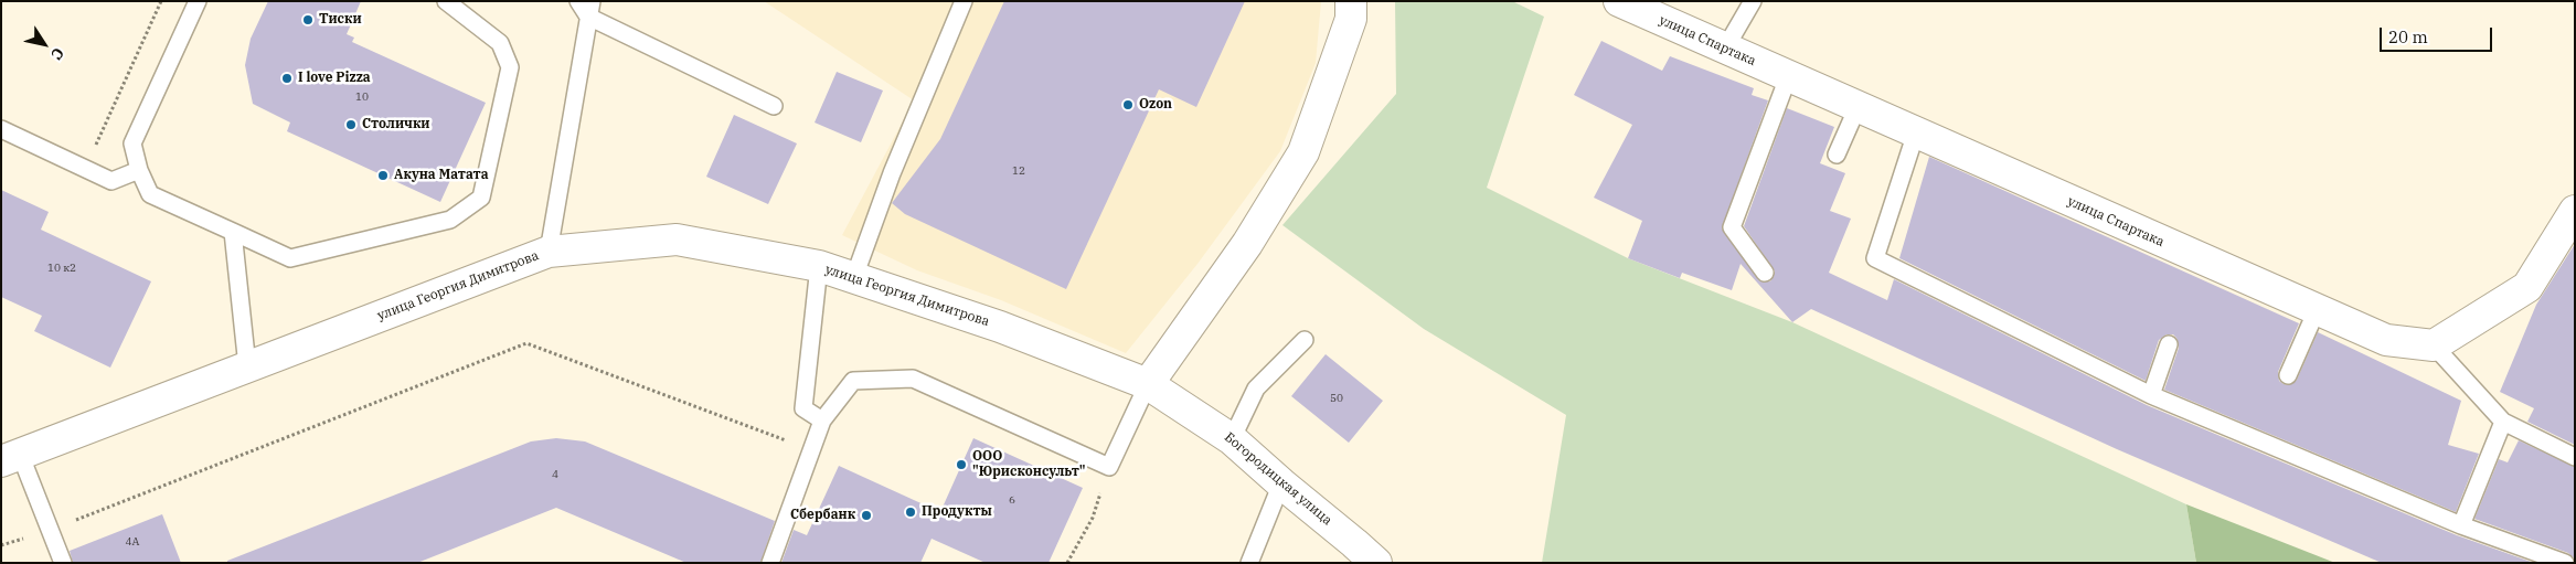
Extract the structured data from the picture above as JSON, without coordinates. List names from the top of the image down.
{
  "streets": {
    "street": ["улица Спартака", "улица Георгия Димитрова", "Богородицкая улица"]
  },
  "crossings": [
    ["улица Георгия Димитрова", "Богородицкая улица"]
  ],
  "places": [
    "Тиски",
    "I love Pizza",
    "Ozon",
    "Столички",
    "Акуна Матата",
    "ООО \"Юрисконсульт\"",
    "Продукты",
    "Сбербанк"
  ],
  "house_numbers": [
    "10",
    "12",
    "10 к2",
    "50",
    "4",
    "6",
    "4А"
  ],
  "scale_bar": "20 m",
  "north": "bottom right"
}
